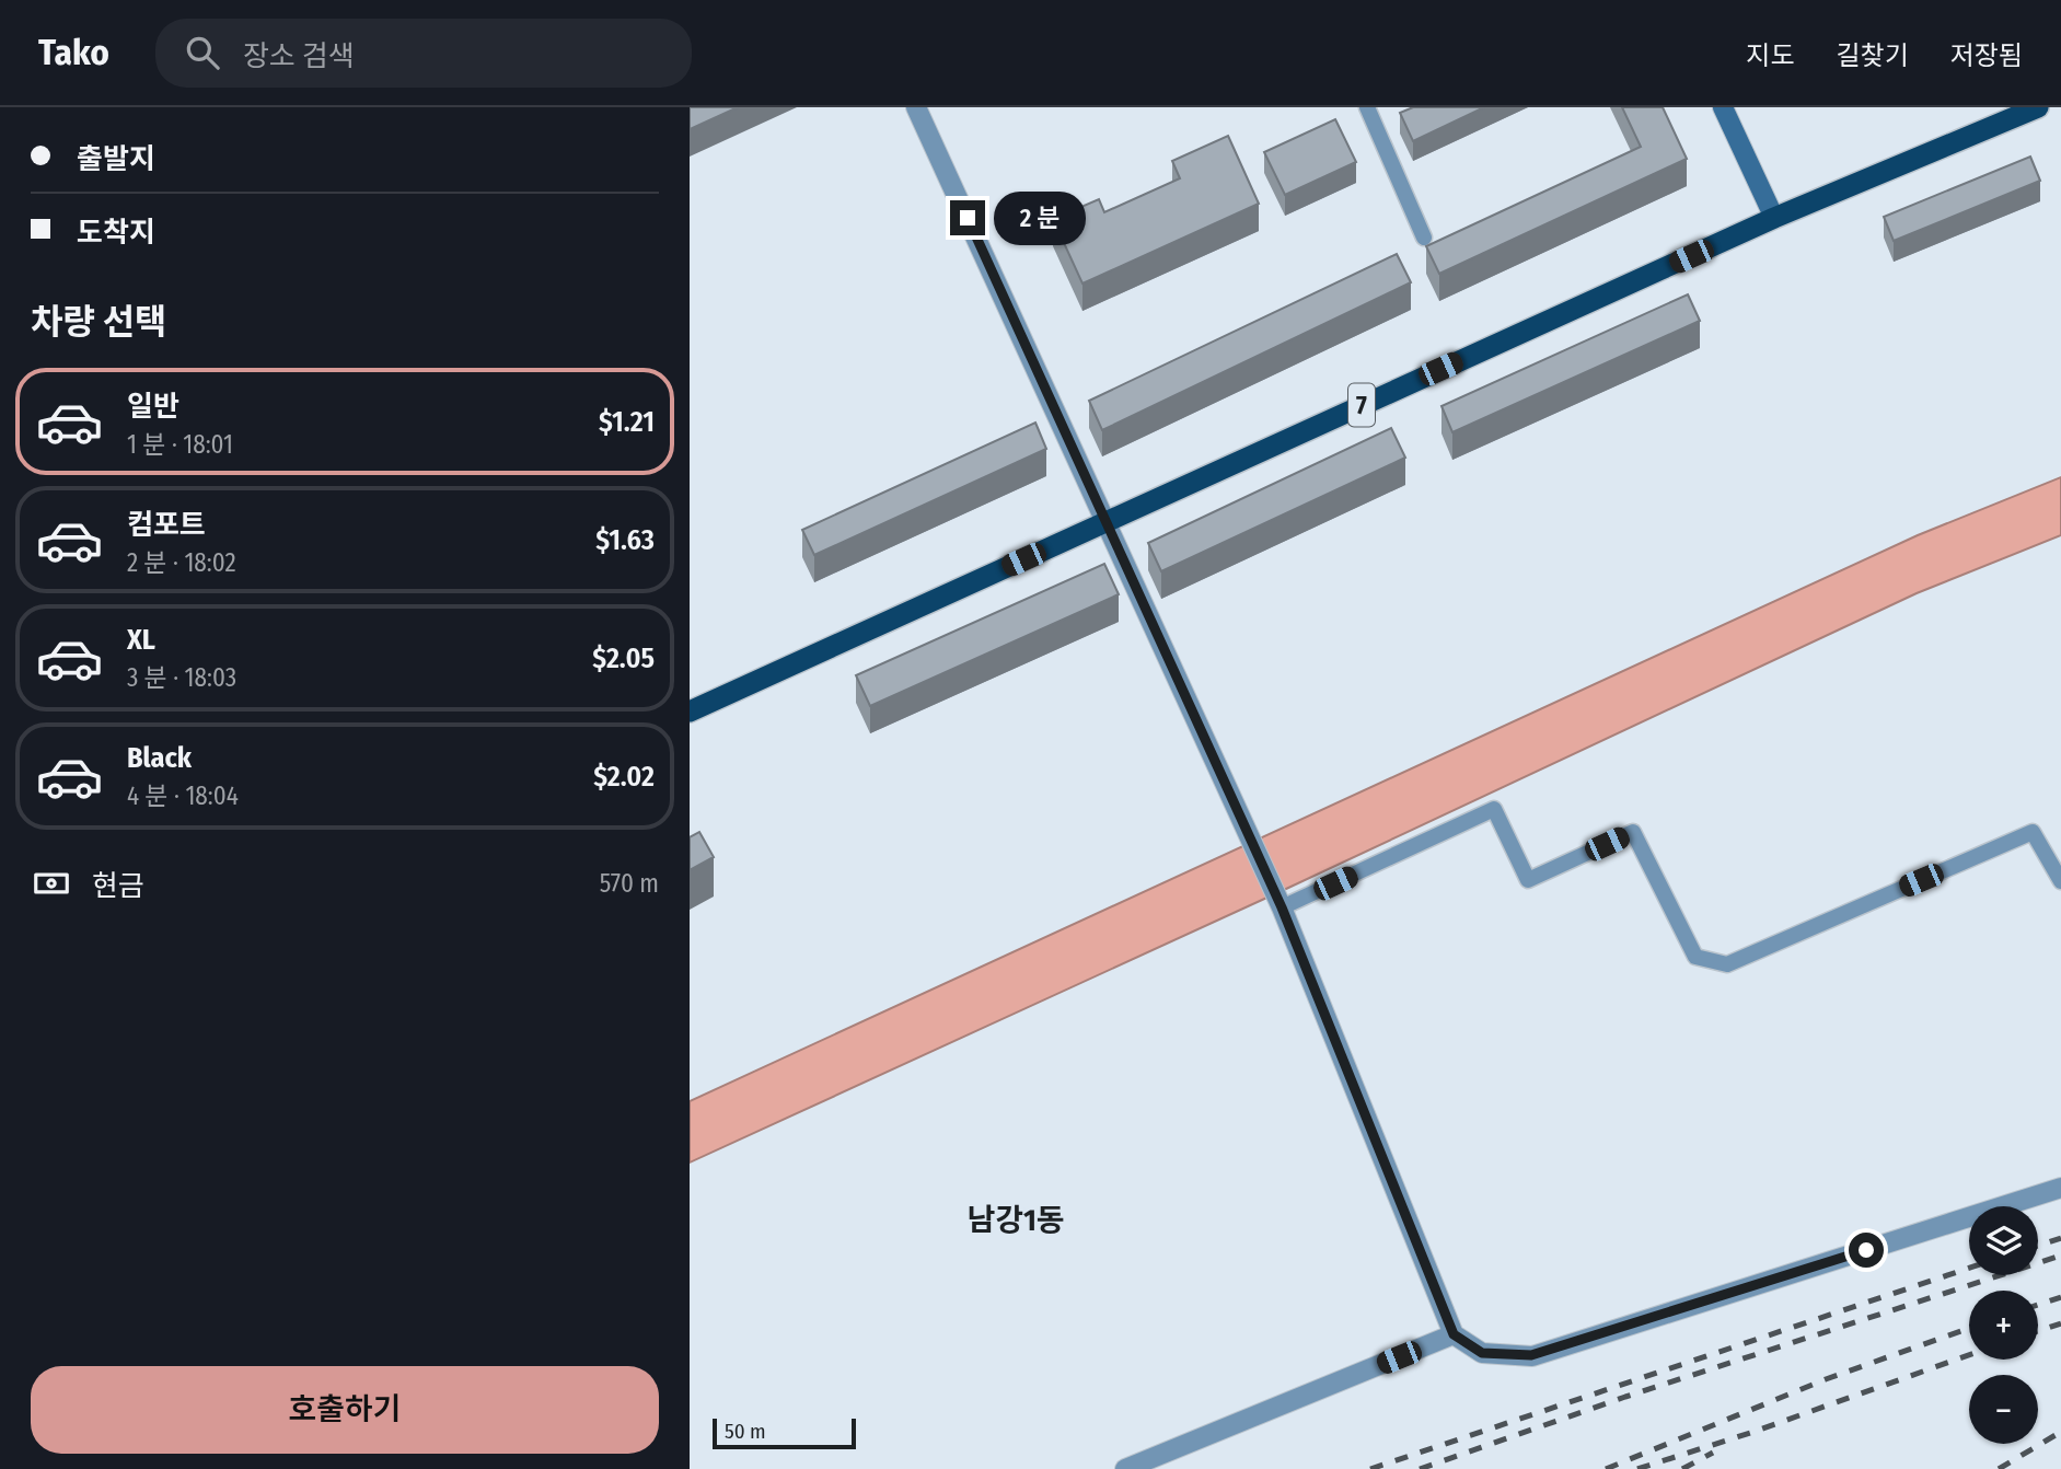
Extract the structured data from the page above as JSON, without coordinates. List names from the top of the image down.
{
  "streets": {
    "highway": ["7"]
  },
  "districts": ["남강1동"],
  "scale_bar": "50 m",
  "page": {
    "header": "Tako",
    "search": "장소 검색",
    "nav": ["지도", "길찾기", "저장됨"],
    "banner": ["출발지", "도착지"],
    "bubble": "2 분",
    "heading": "차량 선택",
    "list": [
      {
        "name": "일반",
        "note": "1 분 · 18:01",
        "value": "$1.21"
      },
      {
        "name": "컴포트",
        "note": "2 분 · 18:02",
        "value": "$1.63"
      },
      {
        "name": "XL",
        "note": "3 분 · 18:03",
        "value": "$2.05"
      },
      {
        "name": "Black",
        "note": "4 분 · 18:04",
        "value": "$2.02"
      }
    ],
    "pay": ["현금", "570 m"],
    "map_buttons": ["+", "−"],
    "buttons": "호출하기",
    "scale": "50 m"
  }
}
